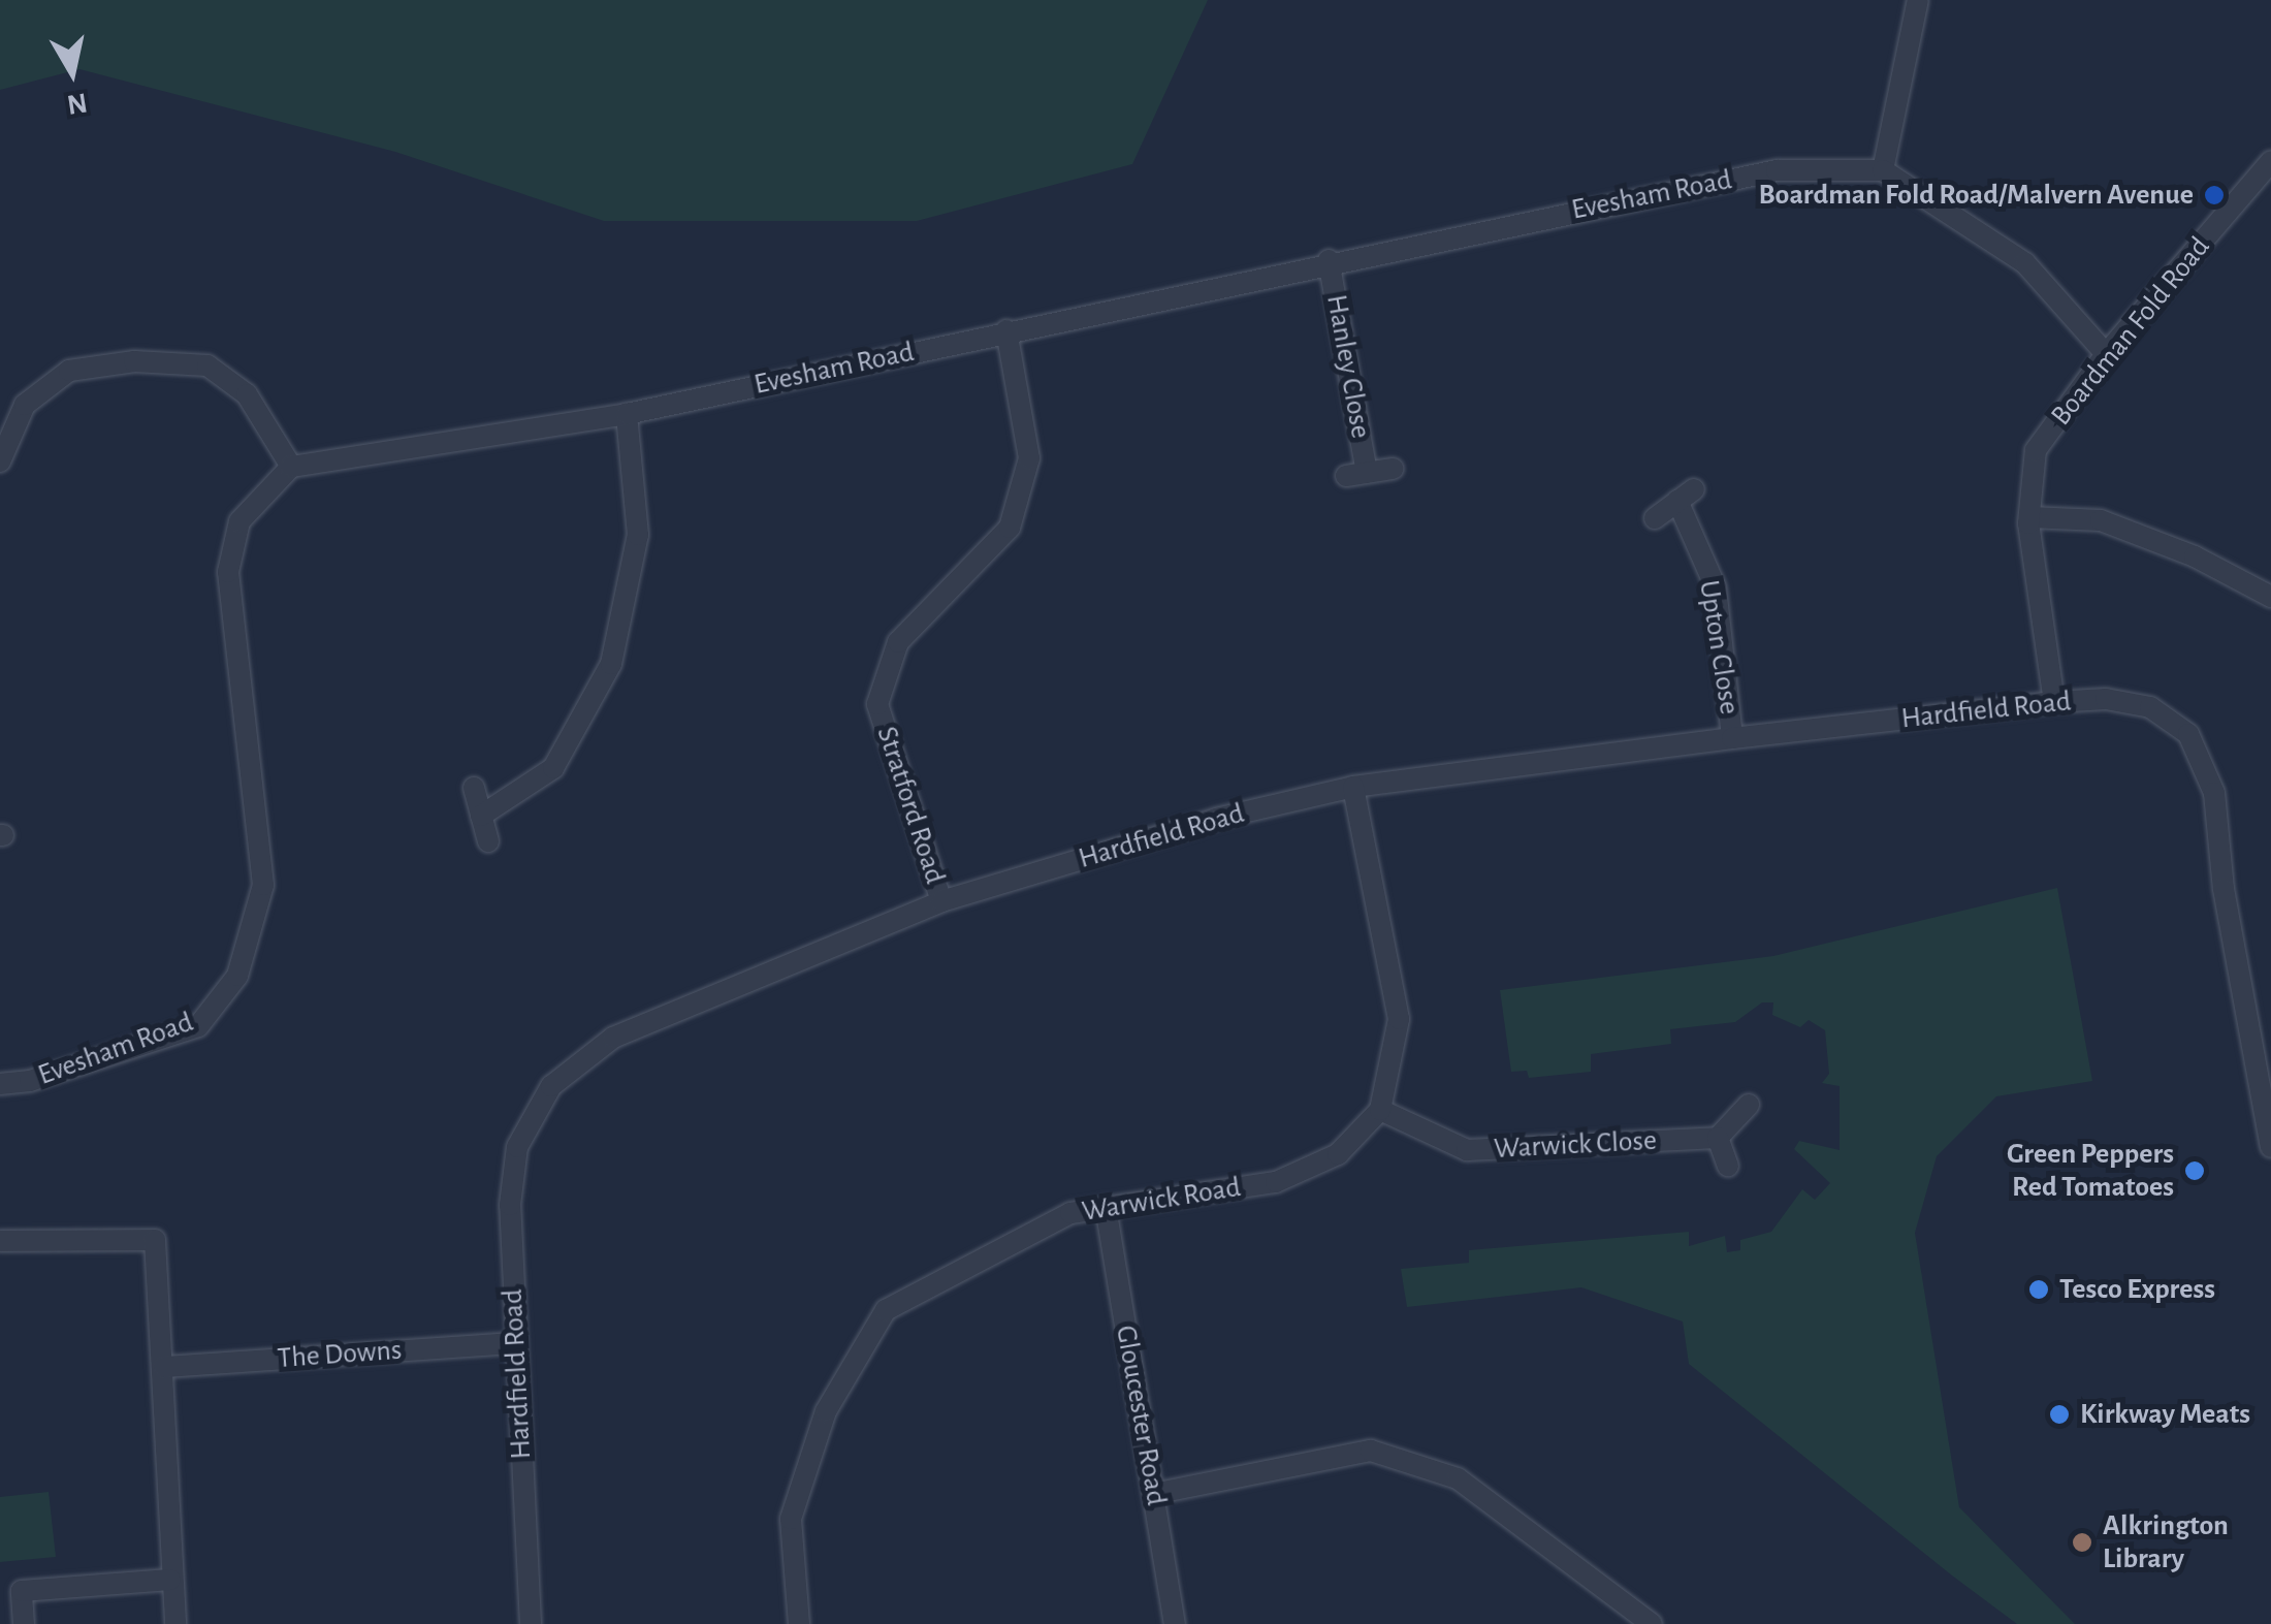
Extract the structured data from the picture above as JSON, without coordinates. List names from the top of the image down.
{
  "streets": {
    "street": [
      "Evesham Road",
      "Boardman Fold Road",
      "Hanley Close",
      "Upton Close",
      "Hardfield Road",
      "Stratford Road",
      "Warwick Close",
      "Warwick Road",
      "The Downs",
      "Gloucester Road"
    ]
  },
  "crossings": [
    ["Evesham Road", "Hanley Close"],
    ["Evesham Road", "Stratford Road"],
    ["Boardman Fold Road", "Hardfield Road"],
    ["Upton Close", "Hardfield Road"],
    ["Hardfield Road", "Stratford Road"],
    ["Hardfield Road", "The Downs"],
    ["Warwick Close", "Warwick Road"],
    ["Warwick Road", "Gloucester Road"]
  ],
  "places": [
    "Boardman Fold Road/Malvern Avenue",
    "Green Peppers Red Tomatoes",
    "Tesco Express",
    "Kirkway Meats",
    "Alkrington Library"
  ],
  "north": "bottom"
}
